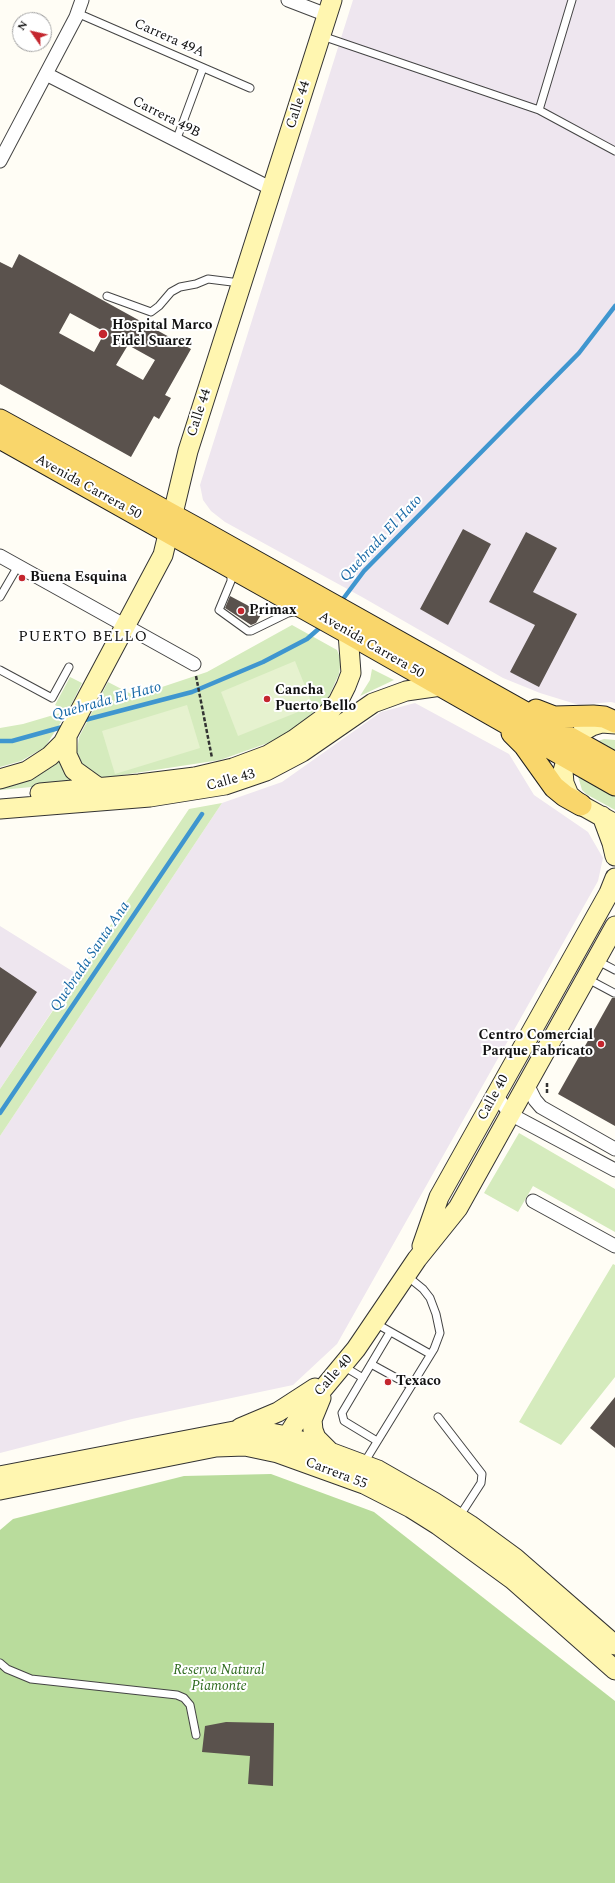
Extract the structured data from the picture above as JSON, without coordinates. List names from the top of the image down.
{
  "streets": {
    "main road": [
      "Calle 44",
      "Avenida Carrera 50",
      "Calle 43",
      "Calle 40",
      "Carrera 55"
    ],
    "street": ["Carrera 49B"],
    "lane": ["Carrera 49A"]
  },
  "crossings": [
    ["Calle 44", "Carrera 49B"],
    ["Calle 44", "Avenida Carrera 50"],
    ["Avenida Carrera 50", "Calle 43"],
    ["Calle 40", "Carrera 55"]
  ],
  "districts": ["PUERTO BELLO"],
  "water": ["Quebrada El Hato", "Quebrada Santa Ana"],
  "parks": ["Reserva Natural Piamonte"],
  "places": [
    "Hospital Marco Fidel Suarez",
    "Buena Esquina",
    "Primax",
    "Cancha Puerto Bello",
    "Centro Comercial Parque Fabricato",
    "Texaco"
  ],
  "north": "top left"
}
